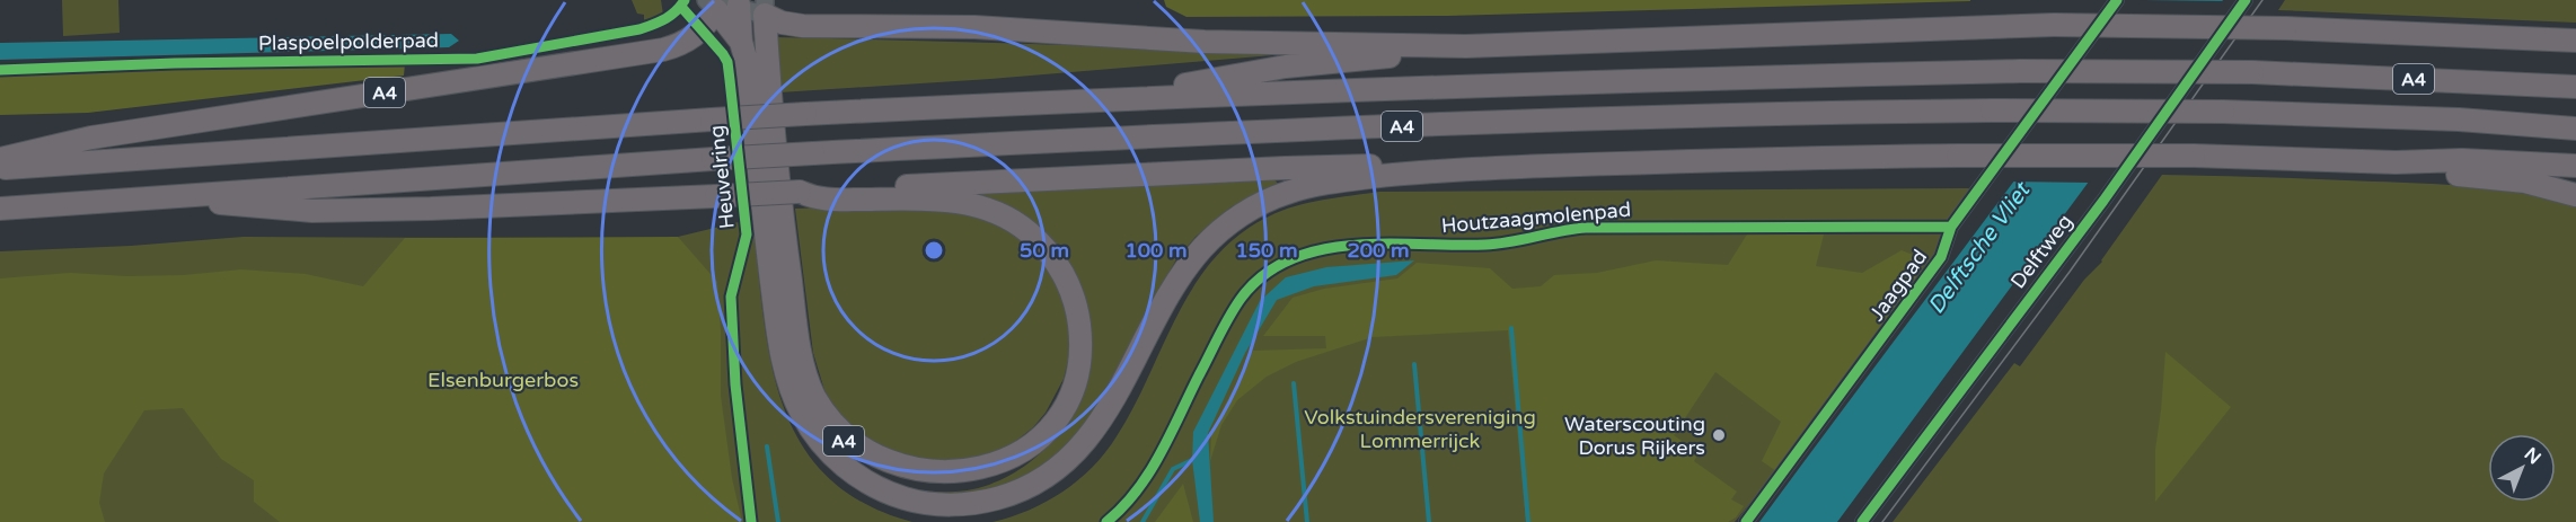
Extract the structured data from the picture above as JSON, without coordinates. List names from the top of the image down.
{
  "streets": {
    "highway": ["A4"],
    "street": ["Delftweg", "Jaagpad"],
    "cycle path": ["Plaspoelpolderpad", "Heuvelring", "Houtzaagmolenpad"]
  },
  "water": ["Delftsche Vliet"],
  "parks": ["Elsenburgerbos", "Volkstuindersvereniging Lommerrijck"],
  "places": ["Waterscouting Dorus Rijkers"],
  "north": "top right",
  "rings": [
    "50 m",
    "100 m",
    "150 m",
    "200 m"
  ]
}
